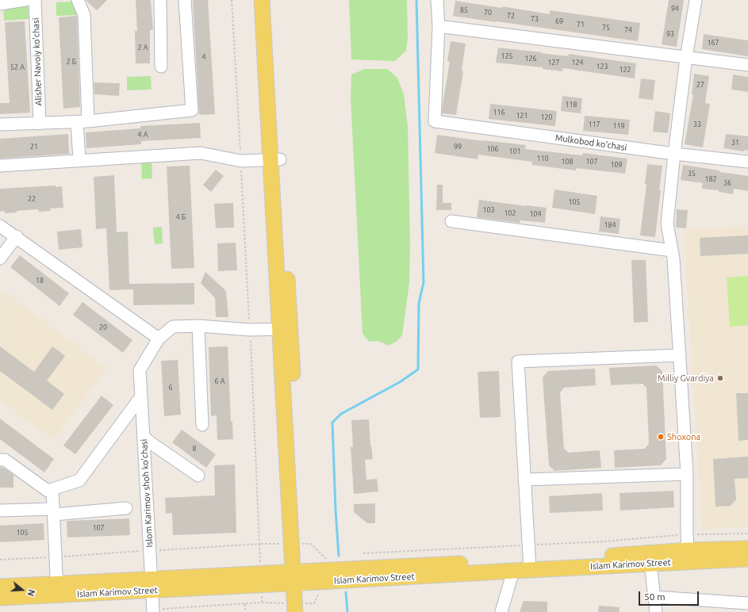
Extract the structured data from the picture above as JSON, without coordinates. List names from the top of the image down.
{
  "streets": {
    "main road": ["Islam Karimov Street"],
    "street": ["Alisher Navoiy ko'chasi", "Mulkobod ko'chasi", "Islom Karimov shoh ko'chasi"]
  },
  "crossings": [
    ["Islom Karimov shoh ko'chasi", "Islam Karimov Street"]
  ],
  "places": ["Milliy Gvardiya", "Shoxona"],
  "house_numbers": [
    "94",
    "85",
    "70",
    "72",
    "73",
    "69",
    "71",
    "75",
    "74",
    "93",
    "167",
    "2 А",
    "125",
    "4",
    "126",
    "2 Б",
    "127",
    "124",
    "123",
    "52 А",
    "122",
    "27",
    "118",
    "116",
    "121",
    "120",
    "117",
    "33",
    "119",
    "4 А",
    "31",
    "21",
    "99",
    "106",
    "101",
    "110",
    "108",
    "107",
    "109",
    "35",
    "182",
    "36",
    "22",
    "105",
    "103",
    "102",
    "104",
    "4 Б",
    "184",
    "18",
    "20",
    "6 А",
    "6",
    "8",
    "107",
    "105"
  ],
  "scale_bar": "50 m",
  "north": "right"
}
